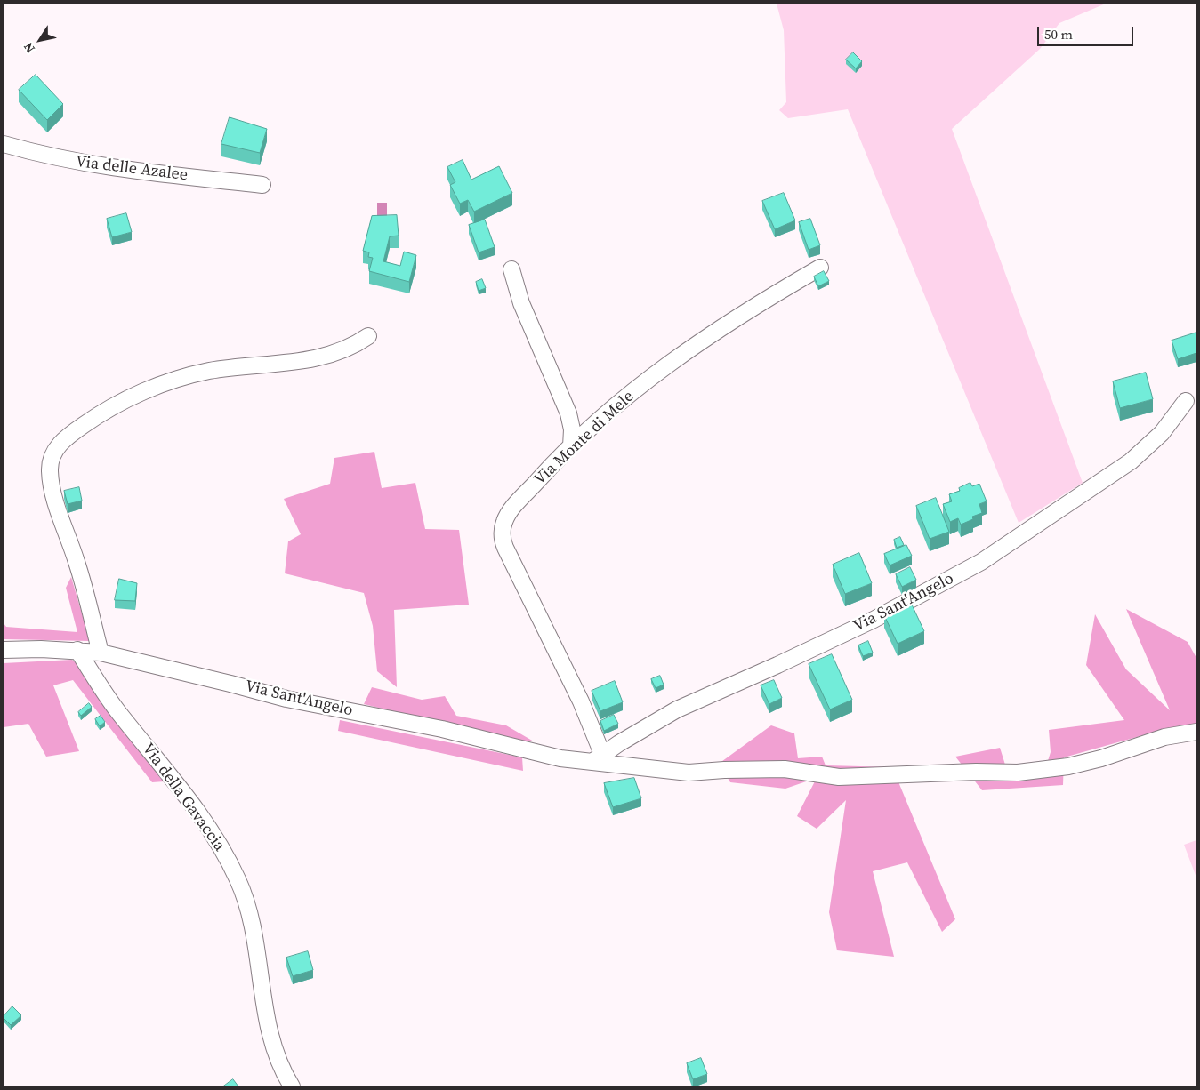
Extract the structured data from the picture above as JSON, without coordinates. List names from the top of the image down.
{
  "streets": {
    "street": [
      "Via delle Azalee",
      "Via Monte di Mele",
      "Via Sant'Angelo",
      "Via della Gavaccia"
    ]
  },
  "crossings": [
    ["Via Monte di Mele", "Via Sant'Angelo"],
    ["Via Sant'Angelo", "Via della Gavaccia"]
  ],
  "scale_bar": "50 m",
  "north": "bottom left"
}
